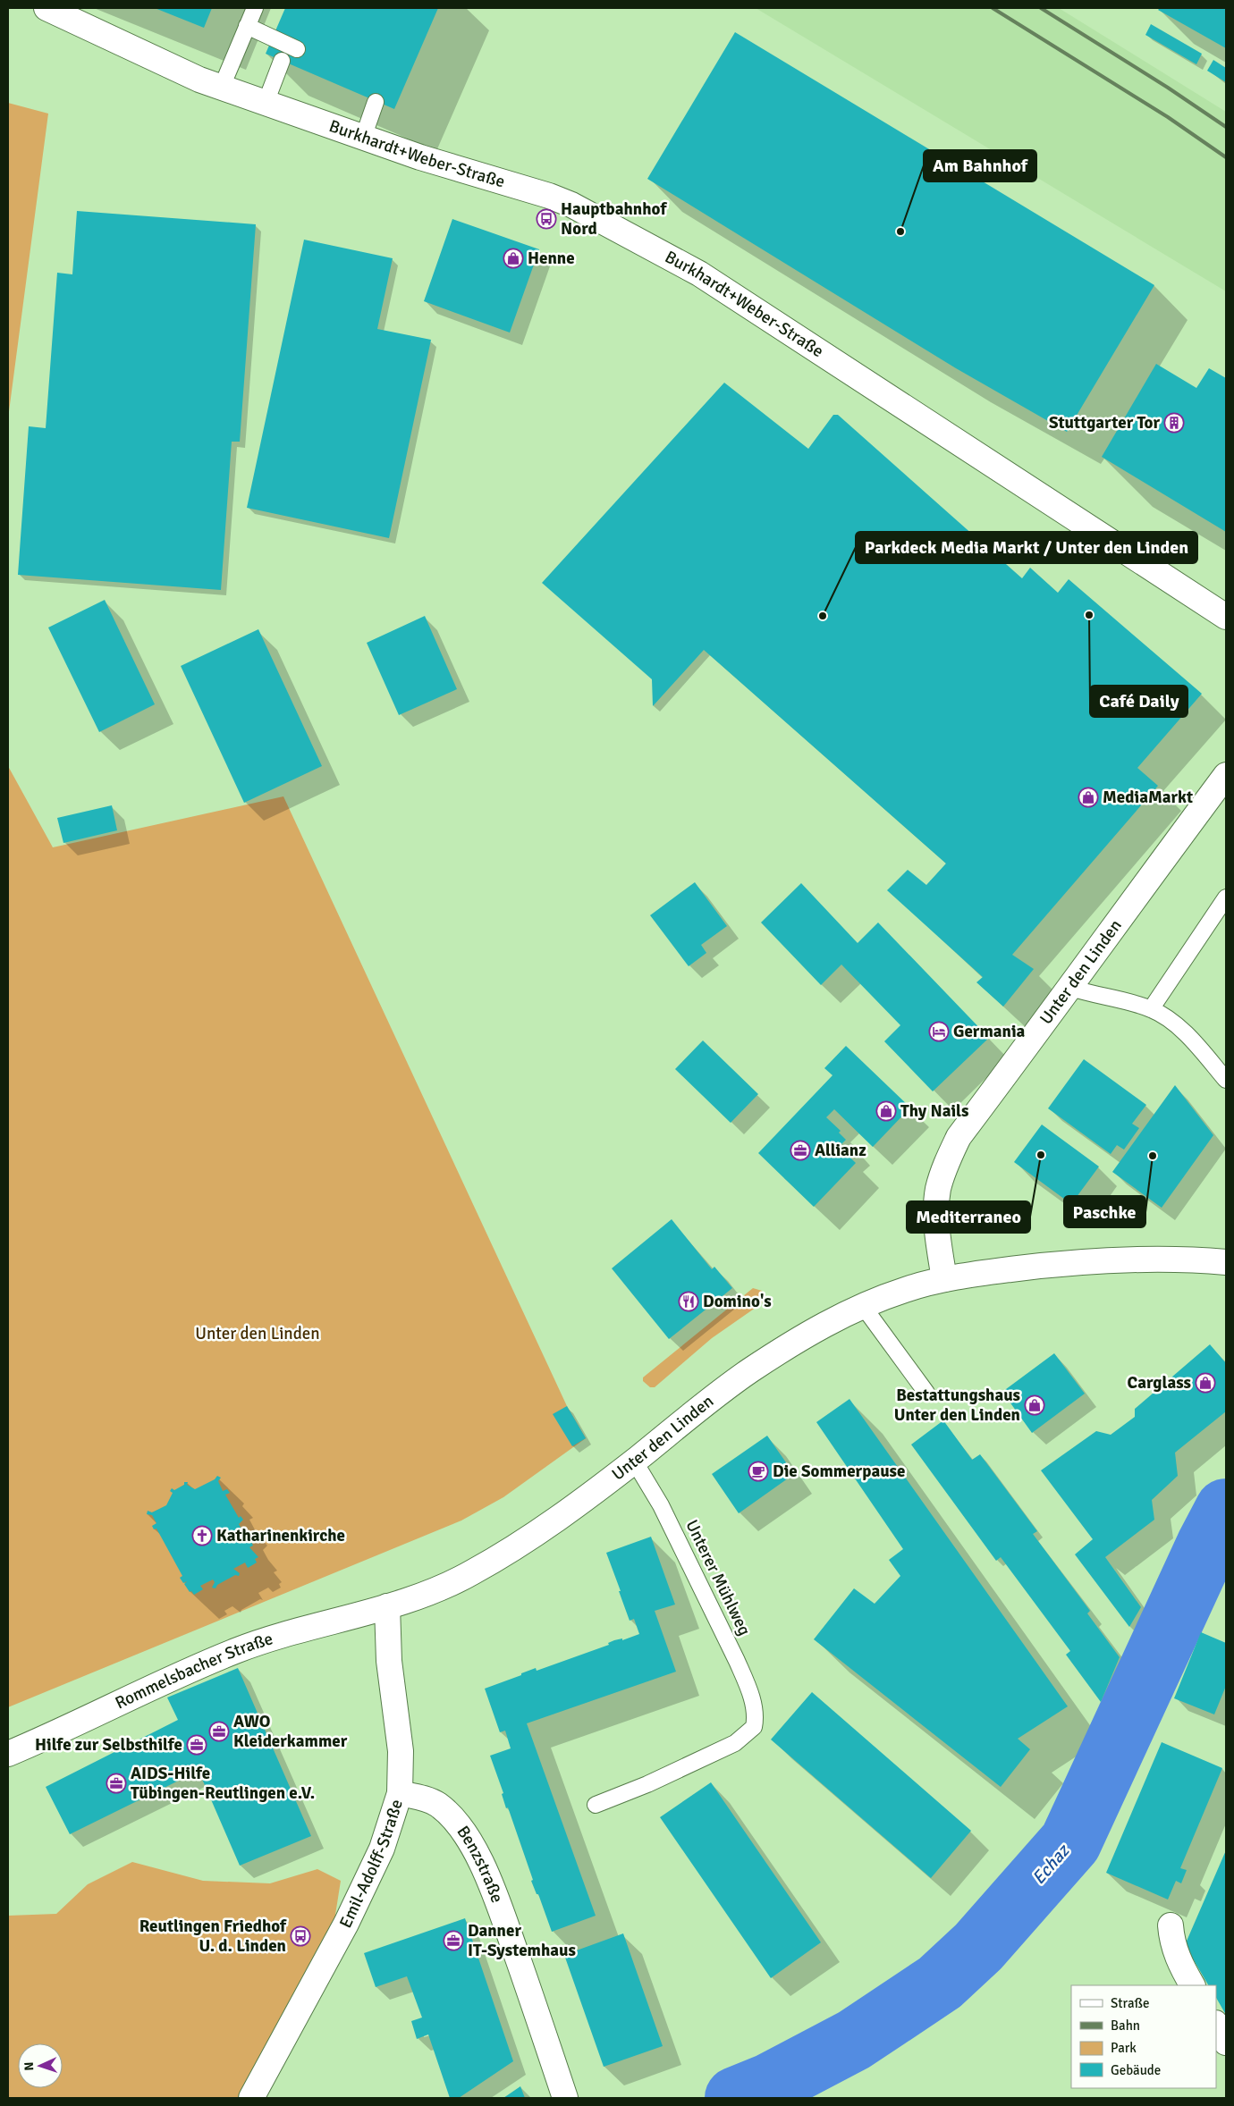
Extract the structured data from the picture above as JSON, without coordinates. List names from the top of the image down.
{
  "streets": {
    "street": [
      "Burkhardt+Weber-Straße",
      "Unter den Linden",
      "Rommelsbacher Straße",
      "Emil-Adolff-Straße",
      "Benzstraße"
    ],
    "lane": ["Unterer Mühlweg"]
  },
  "crossings": [
    ["Unter den Linden", "Unterer Mühlweg"],
    ["Unter den Linden", "Rommelsbacher Straße"],
    ["Unter den Linden", "Emil-Adolff-Straße"],
    ["Rommelsbacher Straße", "Emil-Adolff-Straße"],
    ["Emil-Adolff-Straße", "Benzstraße"]
  ],
  "water": ["Echaz"],
  "parks": ["Unter den Linden"],
  "places": {
    "bus stop": ["Hauptbahnhof Nord", "Reutlingen Friedhof U. d. Linden"],
    "other": [
      "Am Bahnhof",
      "Café Daily",
      "Parkdeck Media Markt / Unter den Linden",
      "Mediterraneo",
      "Paschke"
    ],
    "shop": [
      "Henne",
      "MediaMarkt",
      "Thy Nails",
      "Carglass",
      "Bestattungshaus Unter den Linden"
    ],
    "building": ["Stuttgarter Tor"],
    "hotel": ["Germania"],
    "office": [
      "Allianz",
      "AWO Kleiderkammer",
      "Hilfe zur Selbsthilfe",
      "AIDS-Hilfe Tübingen-Reutlingen e.V.",
      "Danner IT-Systemhaus"
    ],
    "restaurant": ["Domino's"],
    "cafe": ["Die Sommerpause"],
    "church": ["Katharinenkirche"]
  },
  "legend": [
    "Straße",
    "Bahn",
    "Park",
    "Gebäude"
  ],
  "north": "left"
}
